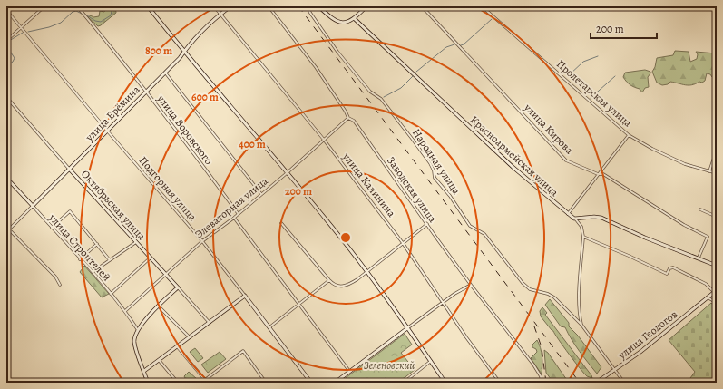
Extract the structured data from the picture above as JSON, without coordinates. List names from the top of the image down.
{
  "streets": {
    "street": [
      "Пролетарская улица",
      "улица Ерёмина",
      "улица Кирова",
      "улица Воровского",
      "Красноармейская улица",
      "Народная улица",
      "улица Калинина",
      "Подгорная улица",
      "Заводская улица",
      "Октябрьская улица",
      "Элеваторная улица",
      "улица Строителей",
      "улица Геологов"
    ]
  },
  "crossings": [
    ["улица Ерёмина", "улица Воровского"],
    ["улица Ерёмина", "улица Калинина"],
    ["улица Ерёмина", "Подгорная улица"],
    ["улица Ерёмина", "Октябрьская улица"],
    ["улица Ерёмина", "улица Строителей"],
    ["улица Воровского", "Элеваторная улица"],
    ["Народная улица", "улица Геологов"],
    ["улица Калинина", "Элеваторная улица"],
    ["Подгорная улица", "Элеваторная улица"],
    ["Заводская улица", "Элеваторная улица"],
    ["Октябрьская улица", "Элеваторная улица"],
    ["Элеваторная улица", "улица Строителей"]
  ],
  "parks": ["Зеленовский"],
  "scale_bar": "200 m",
  "rings": [
    "800 m",
    "600 m",
    "400 m",
    "200 m"
  ]
}
